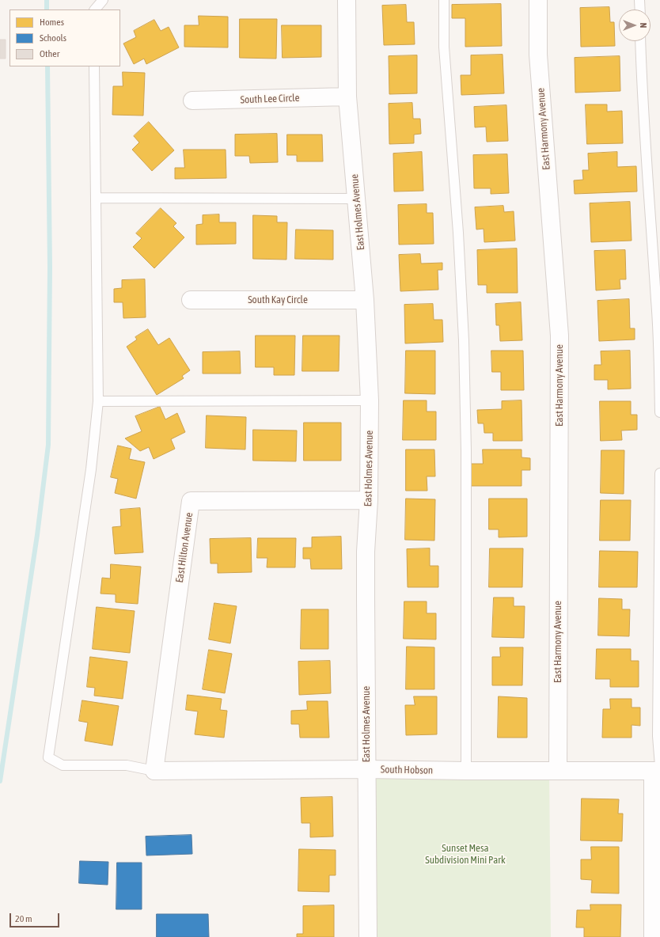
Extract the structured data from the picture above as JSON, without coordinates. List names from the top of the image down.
{
  "streets": {
    "street": [
      "South Lee Circle",
      "East Harmony Avenue",
      "East Holmes Avenue",
      "South Kay Circle",
      "East Hilton Avenue",
      "South Hobson"
    ]
  },
  "crossings": [
    ["South Lee Circle", "East Holmes Avenue"],
    ["East Harmony Avenue", "South Hobson"],
    ["East Holmes Avenue", "South Kay Circle"],
    ["East Holmes Avenue", "East Hilton Avenue"],
    ["East Holmes Avenue", "South Hobson"],
    ["East Hilton Avenue", "South Hobson"]
  ],
  "parks": ["Sunset Mesa Subdivision Mini Park"],
  "legend": ["Homes", "Schools", "Other"],
  "scale_bar": "20 m",
  "north": "right"
}
